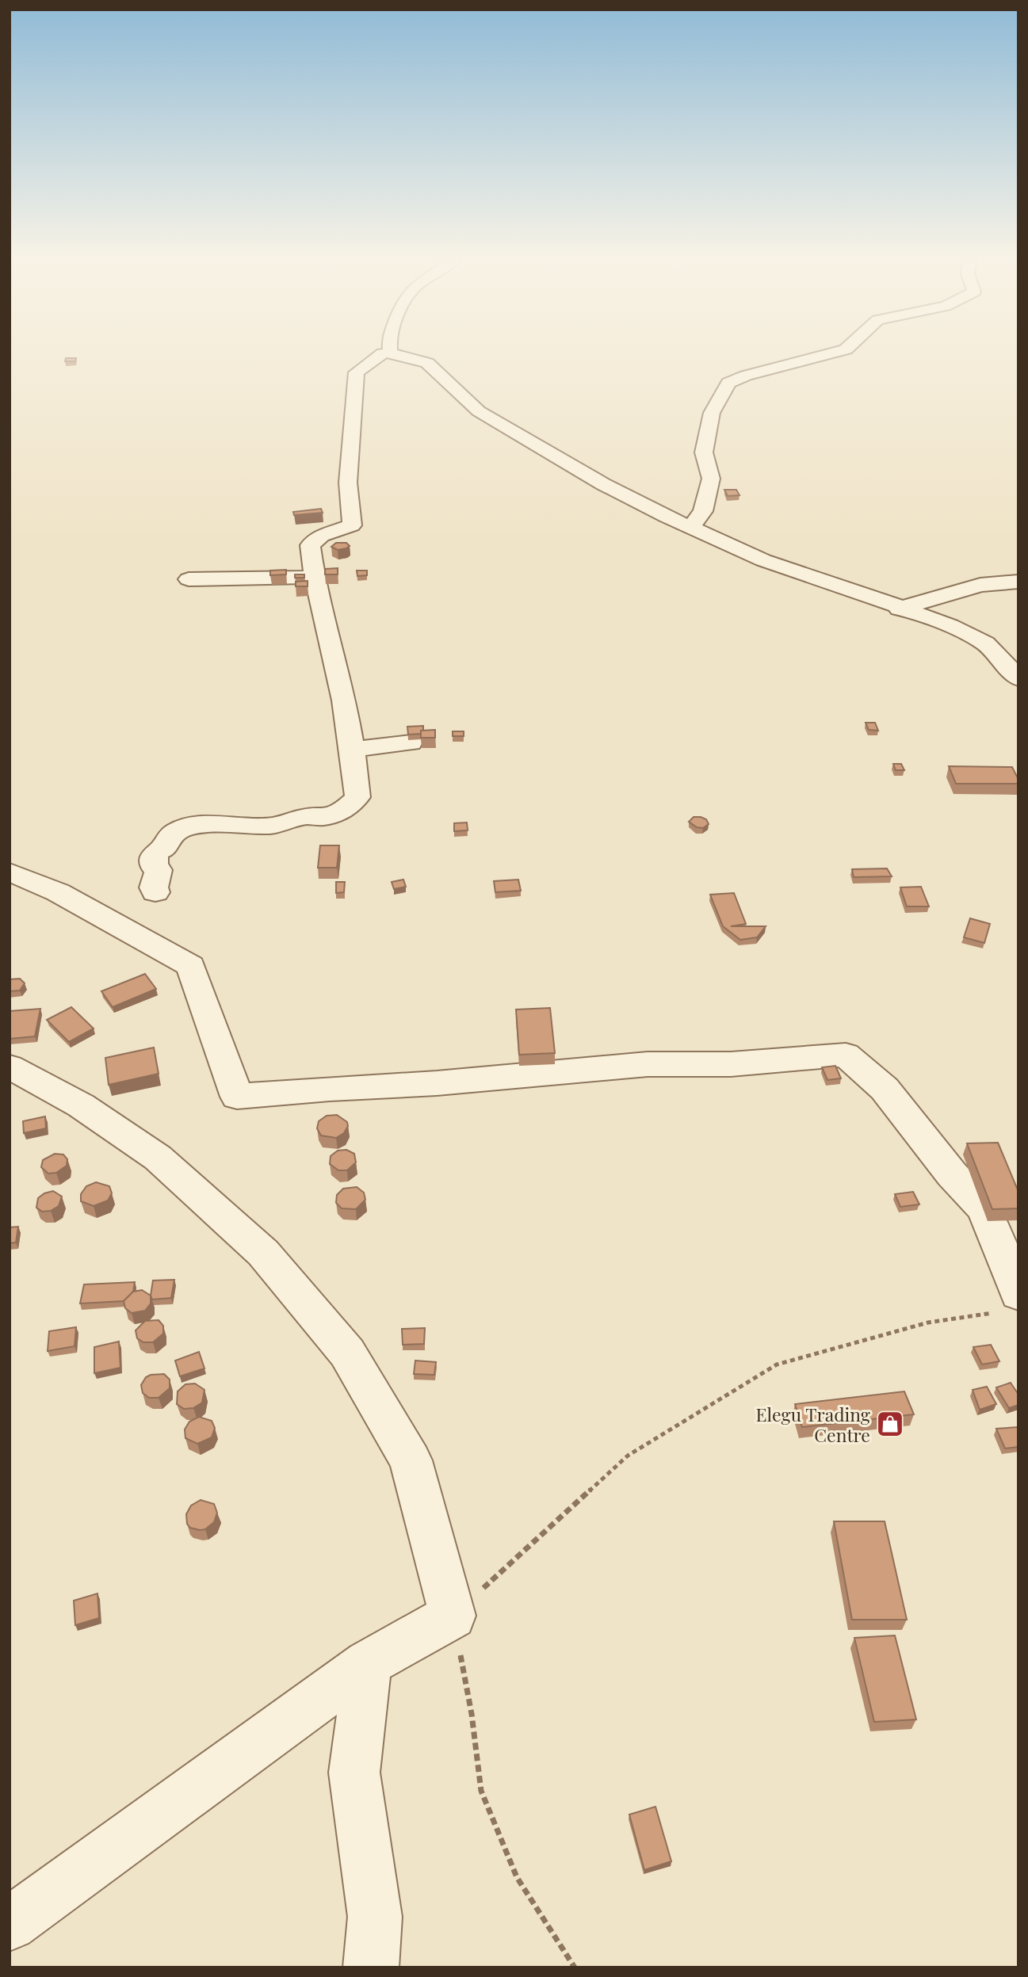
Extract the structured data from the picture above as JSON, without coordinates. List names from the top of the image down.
{
  "places": {
    "shop": ["Elegu Trading Centre"]
  }
}
